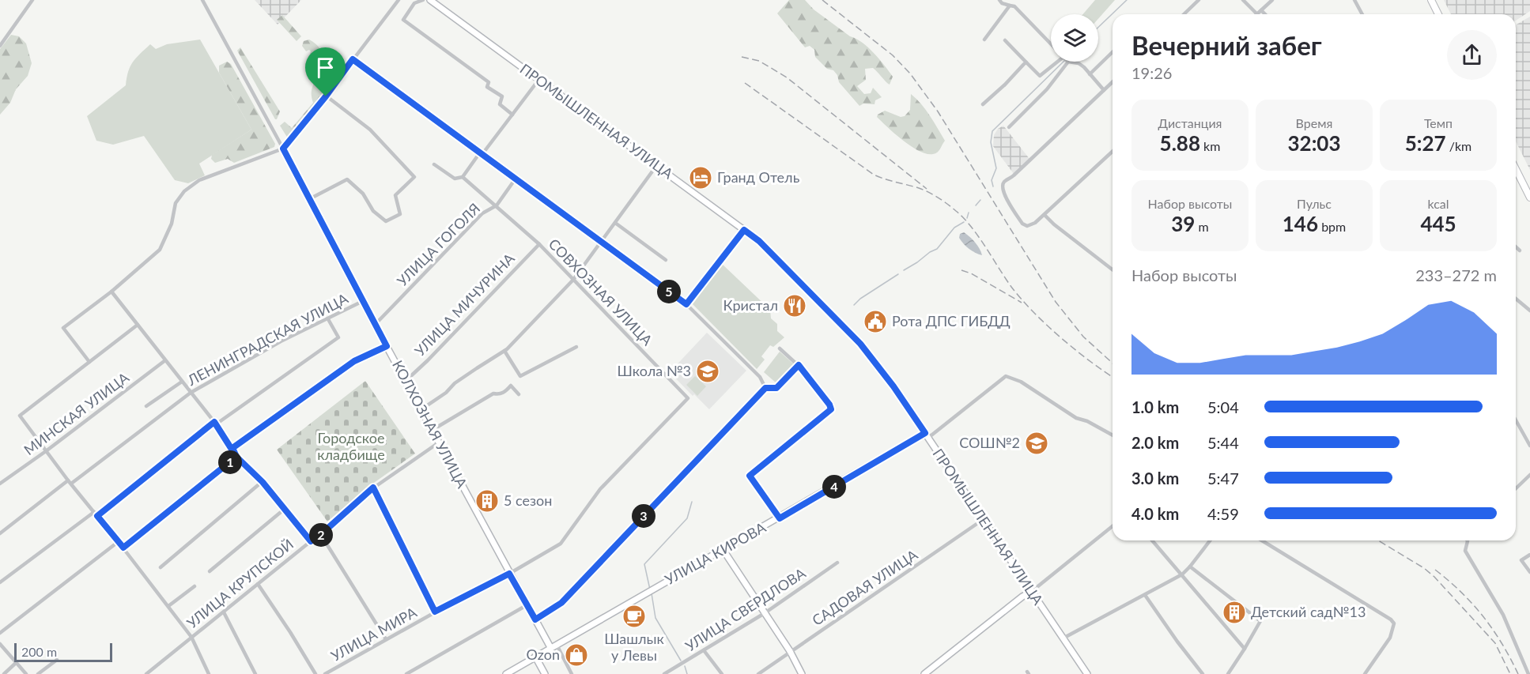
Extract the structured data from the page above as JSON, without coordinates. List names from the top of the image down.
{
  "streets": {
    "main road": ["ПРОМЫШЛЕННАЯ УЛИЦА", "КОЛХОЗНАЯ УЛИЦА", "УЛИЦА КИРОВА"],
    "street": [
      "УЛИЦА ГОГОЛЯ",
      "СОВХОЗНАЯ УЛИЦА",
      "УЛИЦА МИЧУРИНА",
      "ЛЕНИНГРАДСКАЯ УЛИЦА",
      "МИНСКАЯ УЛИЦА",
      "УЛИЦА КРУПСКОЙ",
      "САДОВАЯ УЛИЦА",
      "УЛИЦА СВЕРДЛОВА",
      "УЛИЦА МИРА"
    ]
  },
  "crossings": [
    ["ПРОМЫШЛЕННАЯ УЛИЦА", "УЛИЦА КИРОВА"],
    ["ПРОМЫШЛЕННАЯ УЛИЦА", "САДОВАЯ УЛИЦА"],
    ["УЛИЦА ГОГОЛЯ", "СОВХОЗНАЯ УЛИЦА"],
    ["УЛИЦА ГОГОЛЯ", "КОЛХОЗНАЯ УЛИЦА"],
    ["СОВХОЗНАЯ УЛИЦА", "УЛИЦА МИЧУРИНА"],
    ["СОВХОЗНАЯ УЛИЦА", "УЛИЦА МИРА"],
    ["УЛИЦА МИЧУРИНА", "КОЛХОЗНАЯ УЛИЦА"],
    ["ЛЕНИНГРАДСКАЯ УЛИЦА", "КОЛХОЗНАЯ УЛИЦА"],
    ["КОЛХОЗНАЯ УЛИЦА", "УЛИЦА КИРОВА"],
    ["КОЛХОЗНАЯ УЛИЦА", "УЛИЦА КРУПСКОЙ"],
    ["КОЛХОЗНАЯ УЛИЦА", "УЛИЦА МИРА"]
  ],
  "parks": ["Городское кладбище"],
  "places": {
    "hotel": ["Гранд Отель"],
    "restaurant": ["Кристал"],
    "public building": ["Рота ДПС ГИБДД"],
    "school or university": ["Школа №3", "СОШ№2"],
    "building": ["5 сезон", "Детский сад№13"],
    "cafe": ["Шашлык у Левы"],
    "shop": ["Ozon"]
  },
  "scale_bar": "200 m",
  "page": {
    "heading": ["Вечерний забег", "19:26"],
    "stats": [
      ["Дистанция", "5.88 km"],
      ["Время", "32:03"],
      ["Темп", "5:27 /km"],
      ["Набор высоты", "39 m"],
      ["Пульс", "146 bpm"],
      ["kcal", "445"]
    ],
    "chart": ["Набор высоты", "233–272 m"],
    "pins": [
      "5",
      "1",
      "4",
      "3",
      "2"
    ],
    "list": [
      {
        "name": "1.0 km",
        "note": "5:04"
      },
      {
        "name": "2.0 km",
        "note": "5:44"
      },
      {
        "name": "3.0 km",
        "note": "5:47"
      },
      {
        "name": "4.0 km",
        "note": "4:59"
      }
    ],
    "scale": "200 m"
  }
}
